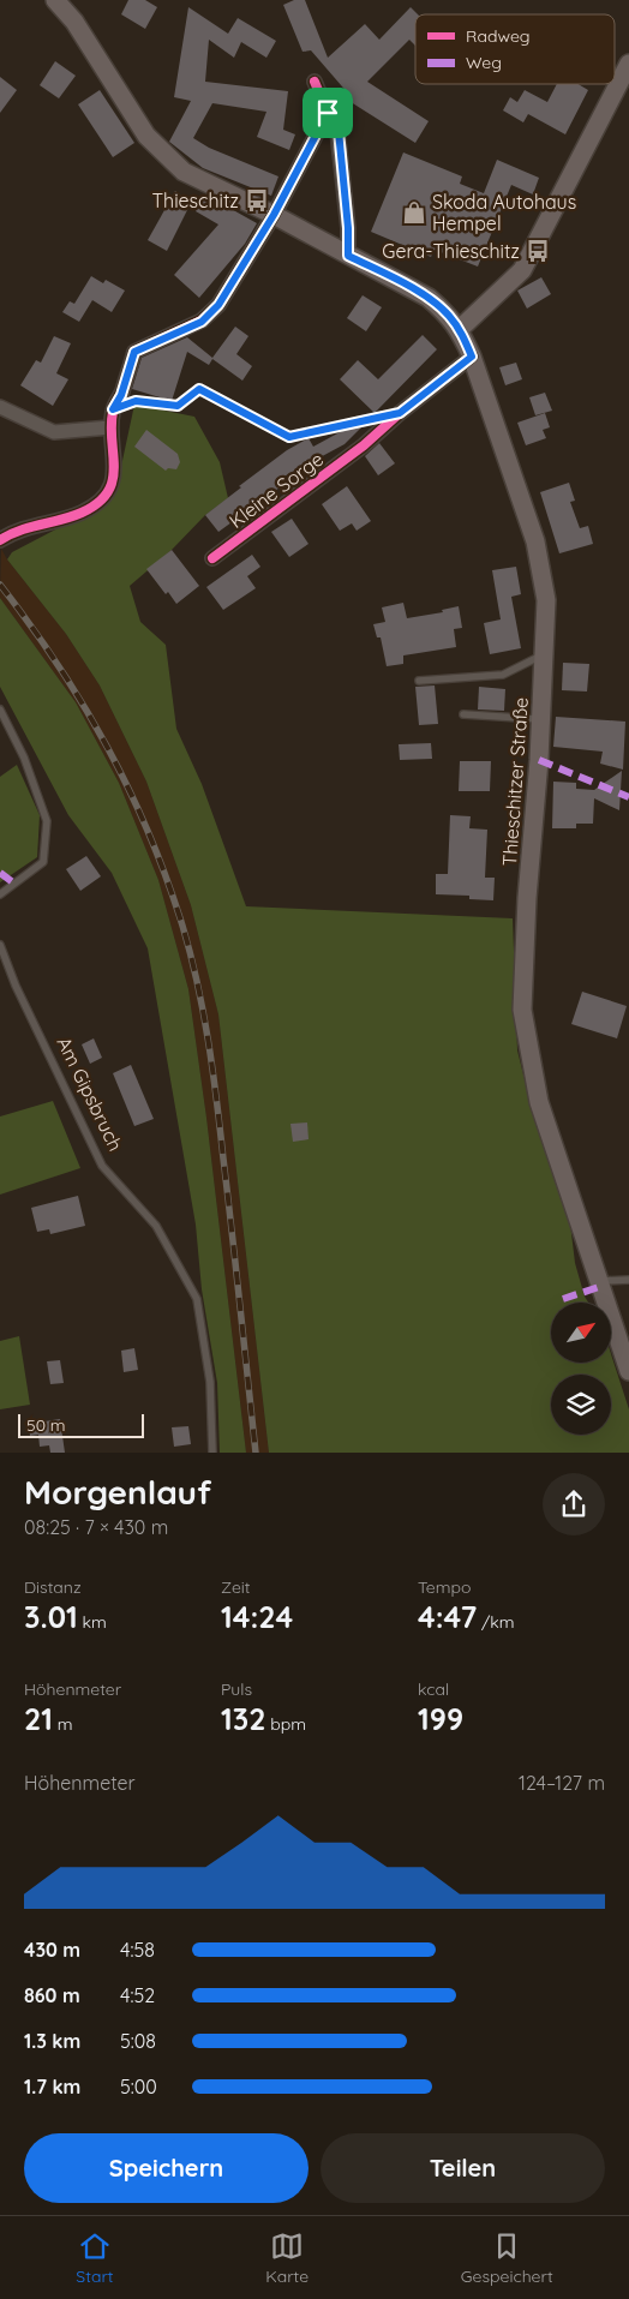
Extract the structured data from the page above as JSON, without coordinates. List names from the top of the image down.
{
  "streets": {
    "main road": ["Thieschitzer Straße"],
    "street": ["Kleine Sorge"],
    "lane": ["Am Gipsbruch"]
  },
  "crossings": [
    ["Kleine Sorge", "Thieschitzer Straße"]
  ],
  "places": {
    "bus stop": ["Thieschitz", "Gera-Thieschitz"],
    "shop": ["Skoda Autohaus Hempel"]
  },
  "legend": ["Radweg", "Weg"],
  "scale_bar": "50 m",
  "north": "top right",
  "page": {
    "scale": "50 m",
    "heading": ["Morgenlauf", "08:25 · 7 × 430 m"],
    "stats": [
      ["Distanz", "3.01 km"],
      ["Zeit", "14:24"],
      ["Tempo", "4:47 /km"],
      ["Höhenmeter", "21 m"],
      ["Puls", "132 bpm"],
      ["kcal", "199"]
    ],
    "chart": ["Höhenmeter", "124–127 m"],
    "list": [
      {
        "name": "430 m",
        "note": "4:58"
      },
      {
        "name": "860 m",
        "note": "4:52"
      },
      {
        "name": "1.3 km",
        "note": "5:08"
      },
      {
        "name": "1.7 km",
        "note": "5:00"
      }
    ],
    "buttons": ["Speichern", "Teilen"],
    "tabs": ["Start", "Karte", "Gespeichert"]
  }
}
